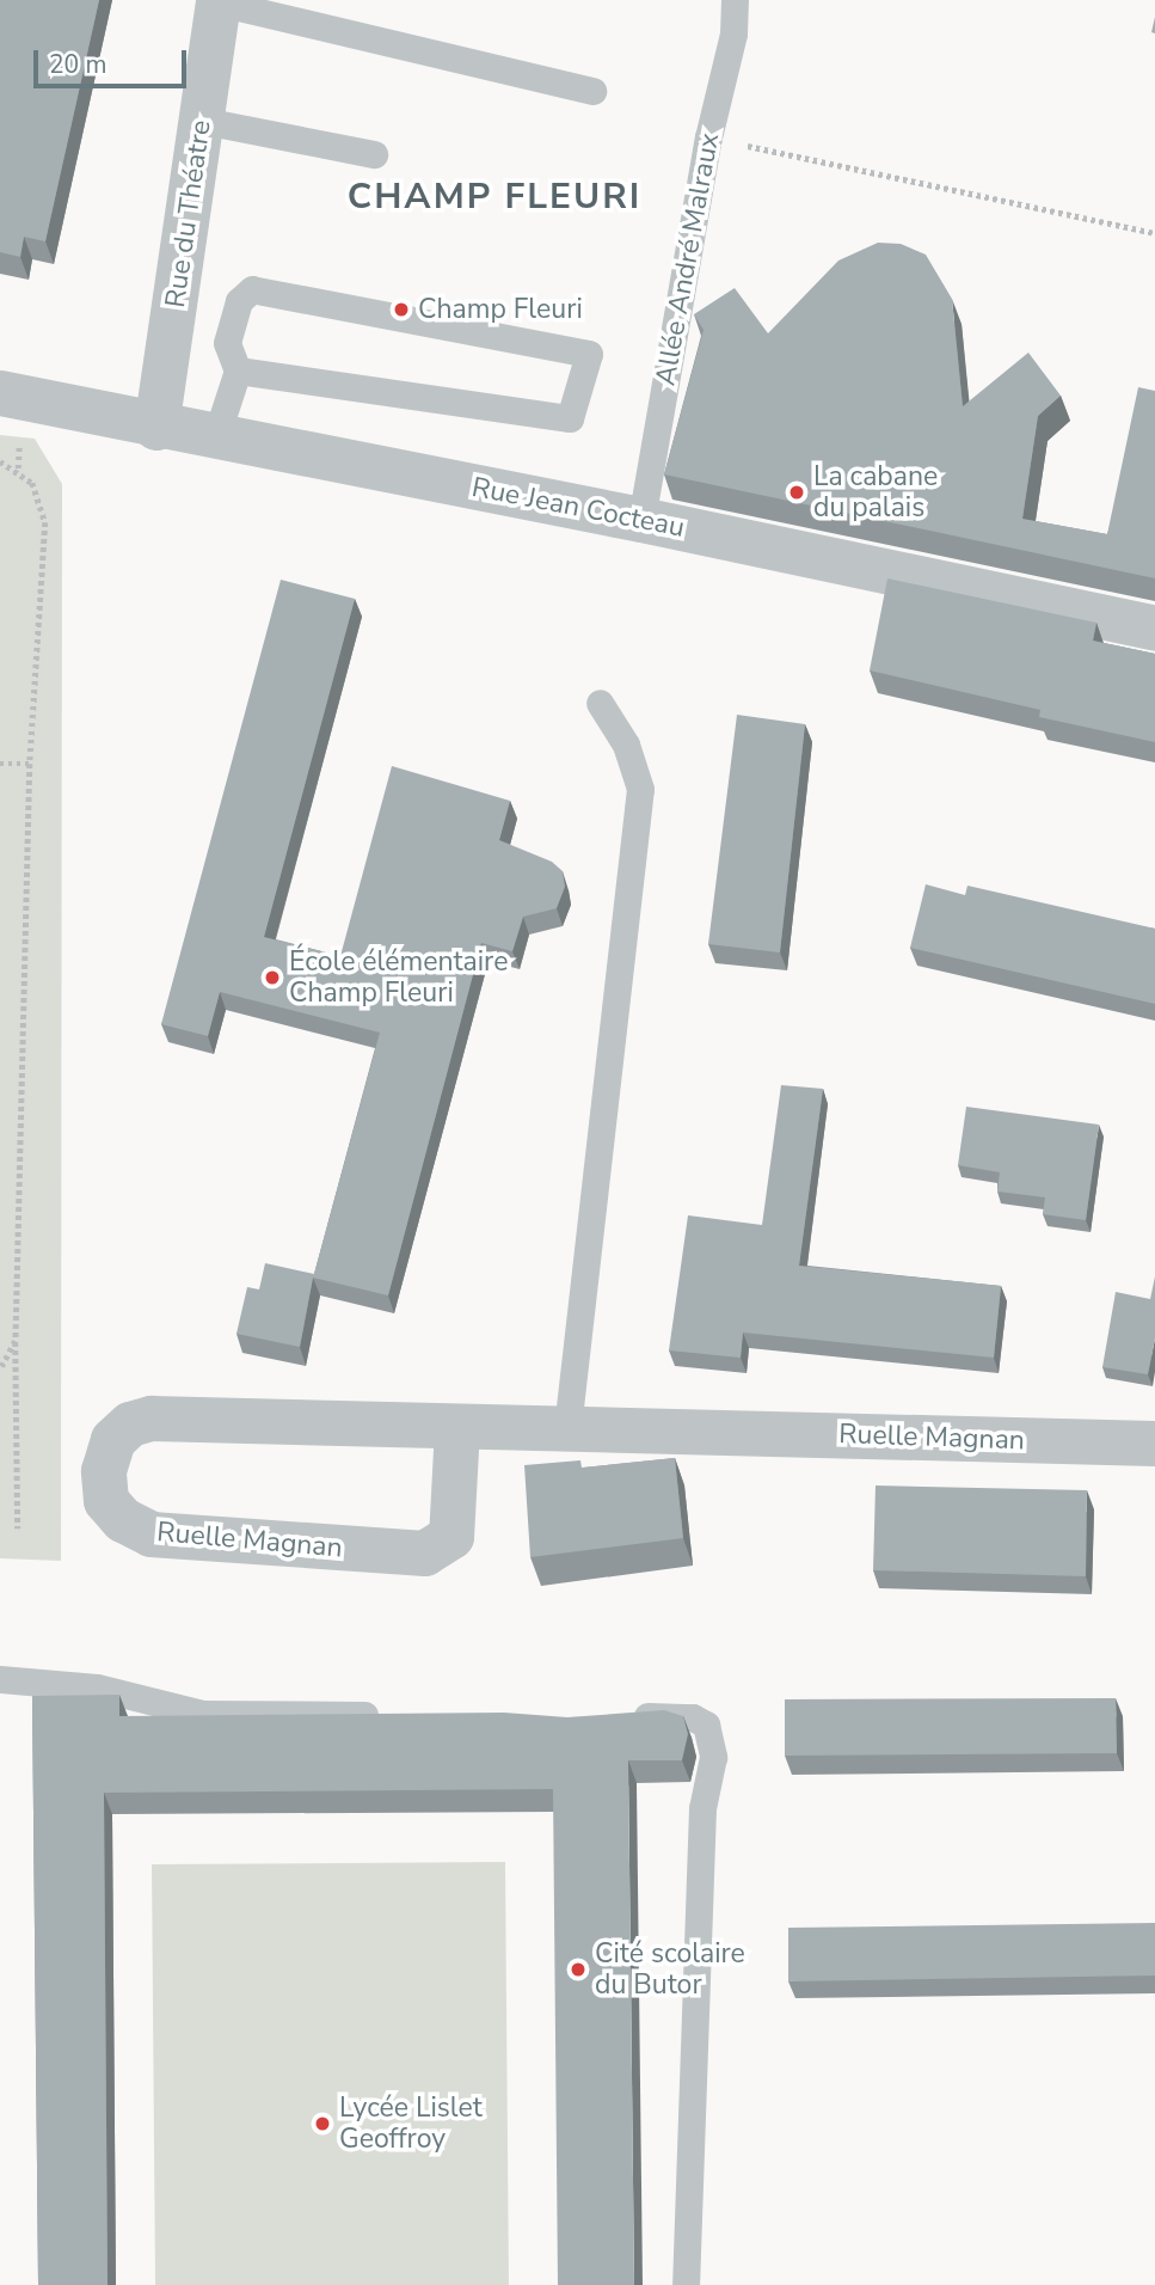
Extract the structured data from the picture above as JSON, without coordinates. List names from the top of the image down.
{
  "streets": {
    "street": ["Rue du Théatre", "Rue Jean Cocteau", "Ruelle Magnan"],
    "lane": ["Allée André Malraux"]
  },
  "crossings": [
    ["Rue du Théatre", "Rue Jean Cocteau"],
    ["Allée André Malraux", "Rue Jean Cocteau"]
  ],
  "districts": ["CHAMP FLEURI"],
  "places": [
    "Champ Fleuri",
    "La cabane du palais",
    "École élémentaire Champ Fleuri",
    "Cité scolaire du Butor",
    "Lycée Lislet Geoffroy"
  ],
  "scale_bar": "20 m"
}
